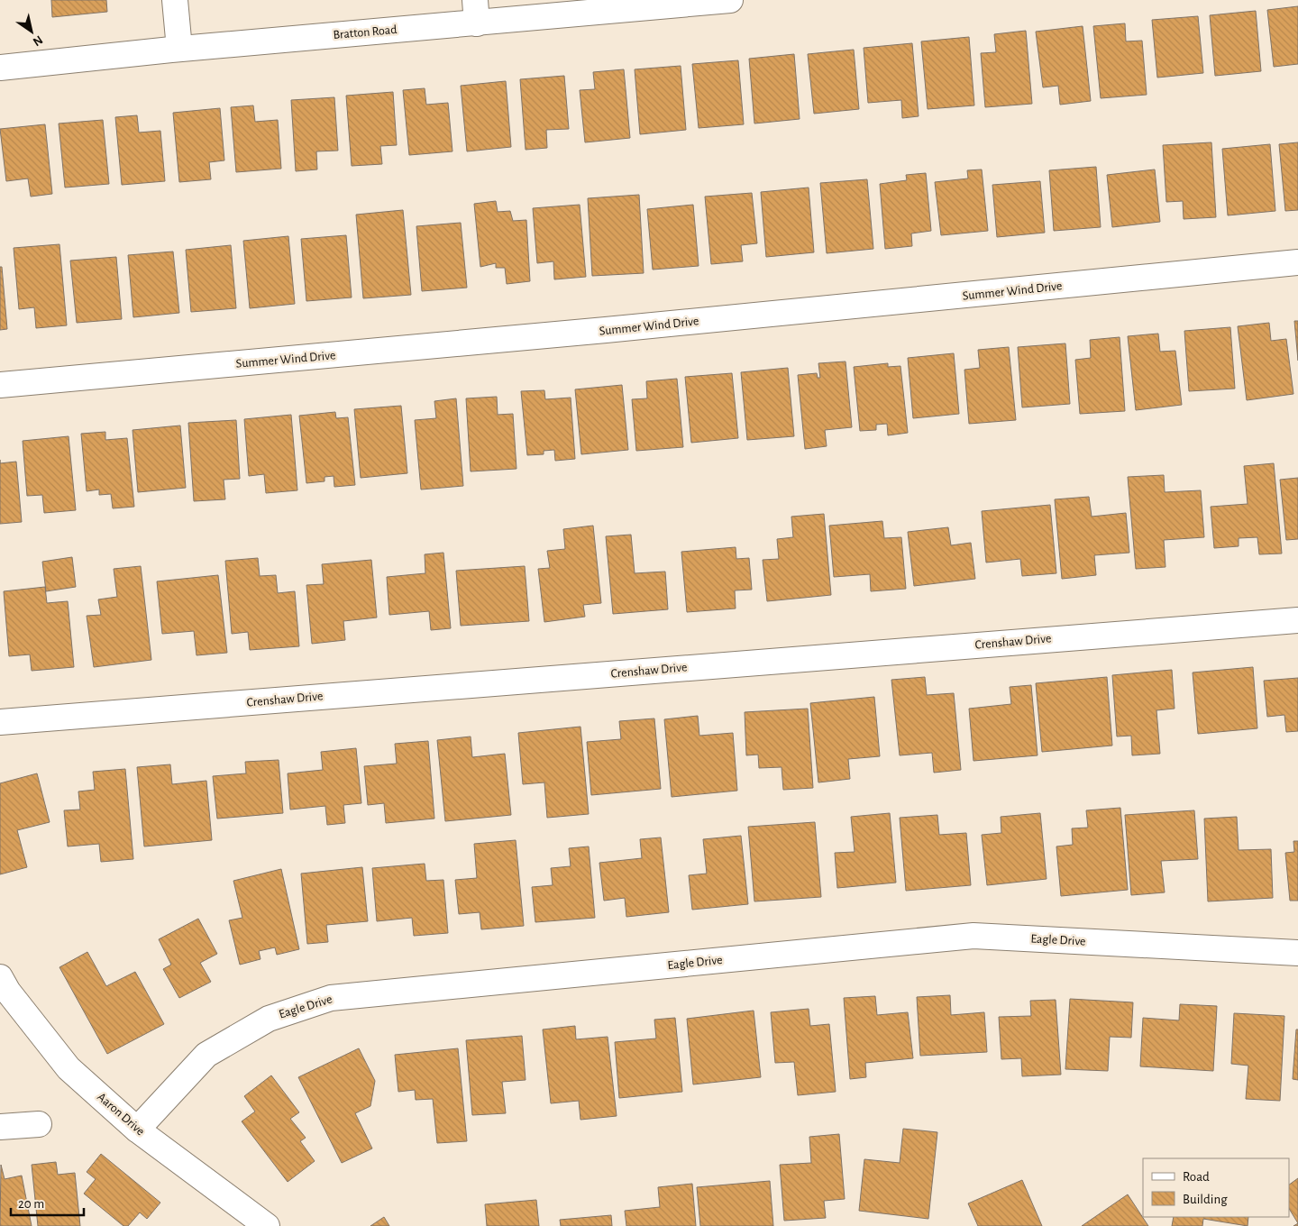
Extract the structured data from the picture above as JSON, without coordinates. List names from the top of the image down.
{
  "streets": {
    "street": [
      "Bratton Road",
      "Summer Wind Drive",
      "Crenshaw Drive",
      "Eagle Drive",
      "Aaron Drive"
    ]
  },
  "crossings": [
    ["Eagle Drive", "Aaron Drive"]
  ],
  "legend": ["Road", "Building"],
  "scale_bar": "20 m",
  "north": "bottom right"
}
